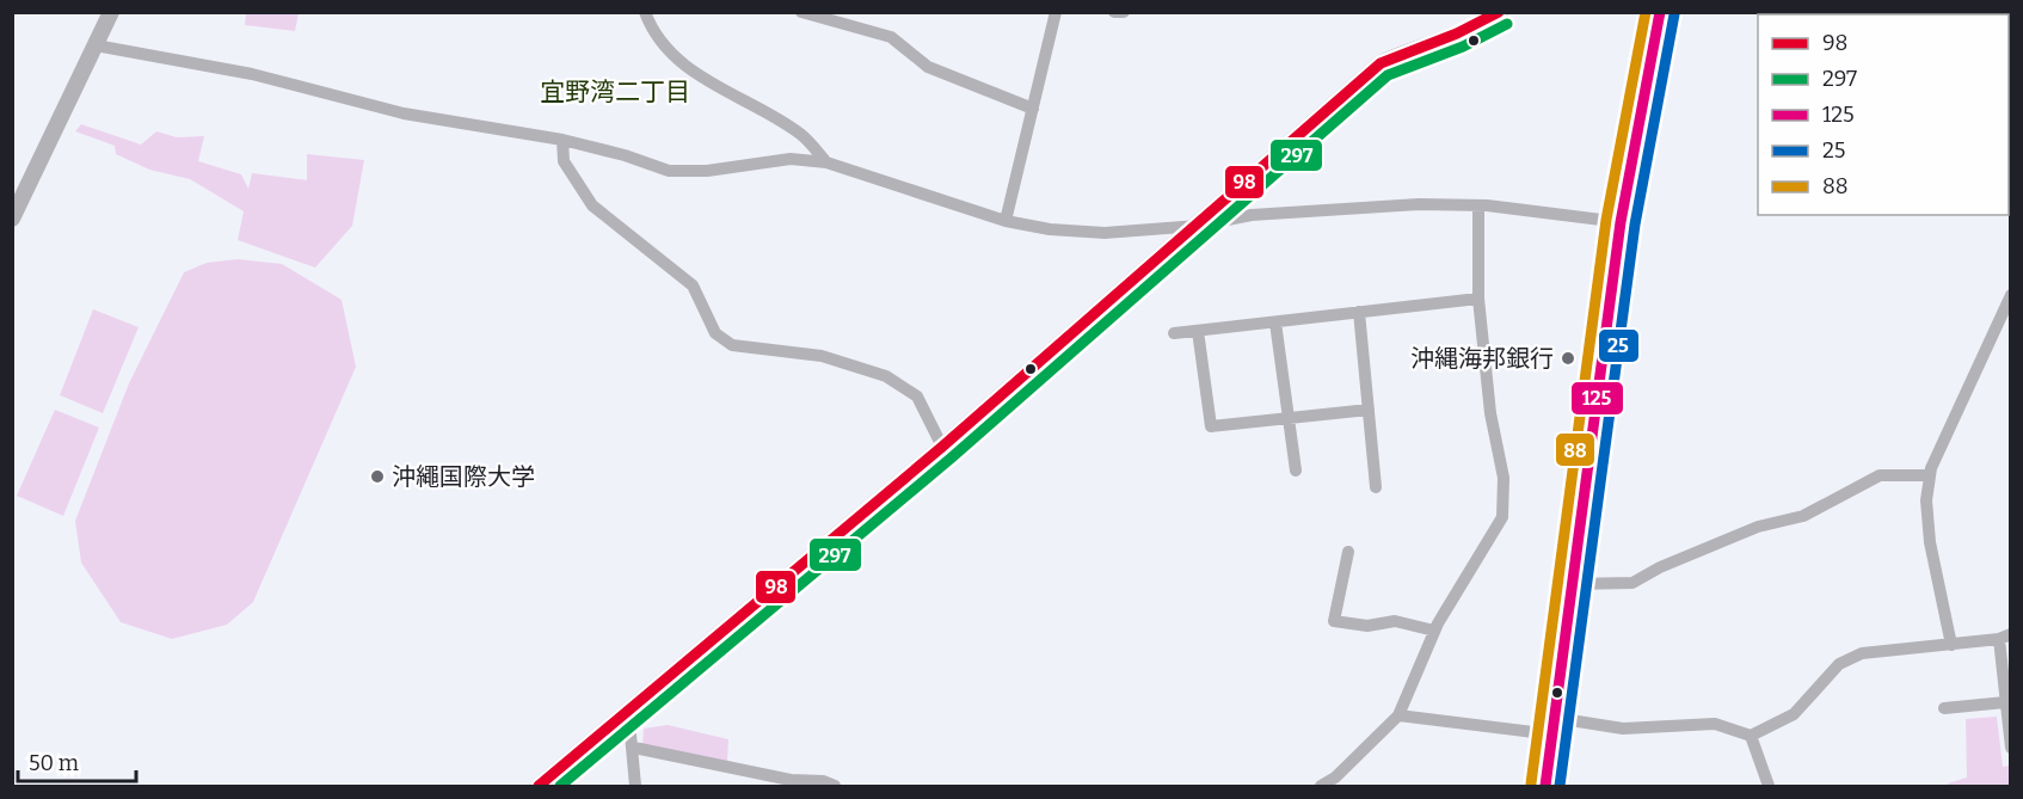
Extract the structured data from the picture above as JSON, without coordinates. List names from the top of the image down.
{
  "districts": ["宜野湾二丁目"],
  "places": ["沖縄海邦銀行", "沖繩国際大学"],
  "lines": [
    "transit line 98",
    "transit line 125",
    "transit line 88",
    "transit line 25",
    "transit line 297"
  ],
  "legend": [
    "98",
    "297",
    "125",
    "25",
    "88"
  ],
  "scale_bar": "50 m"
}
